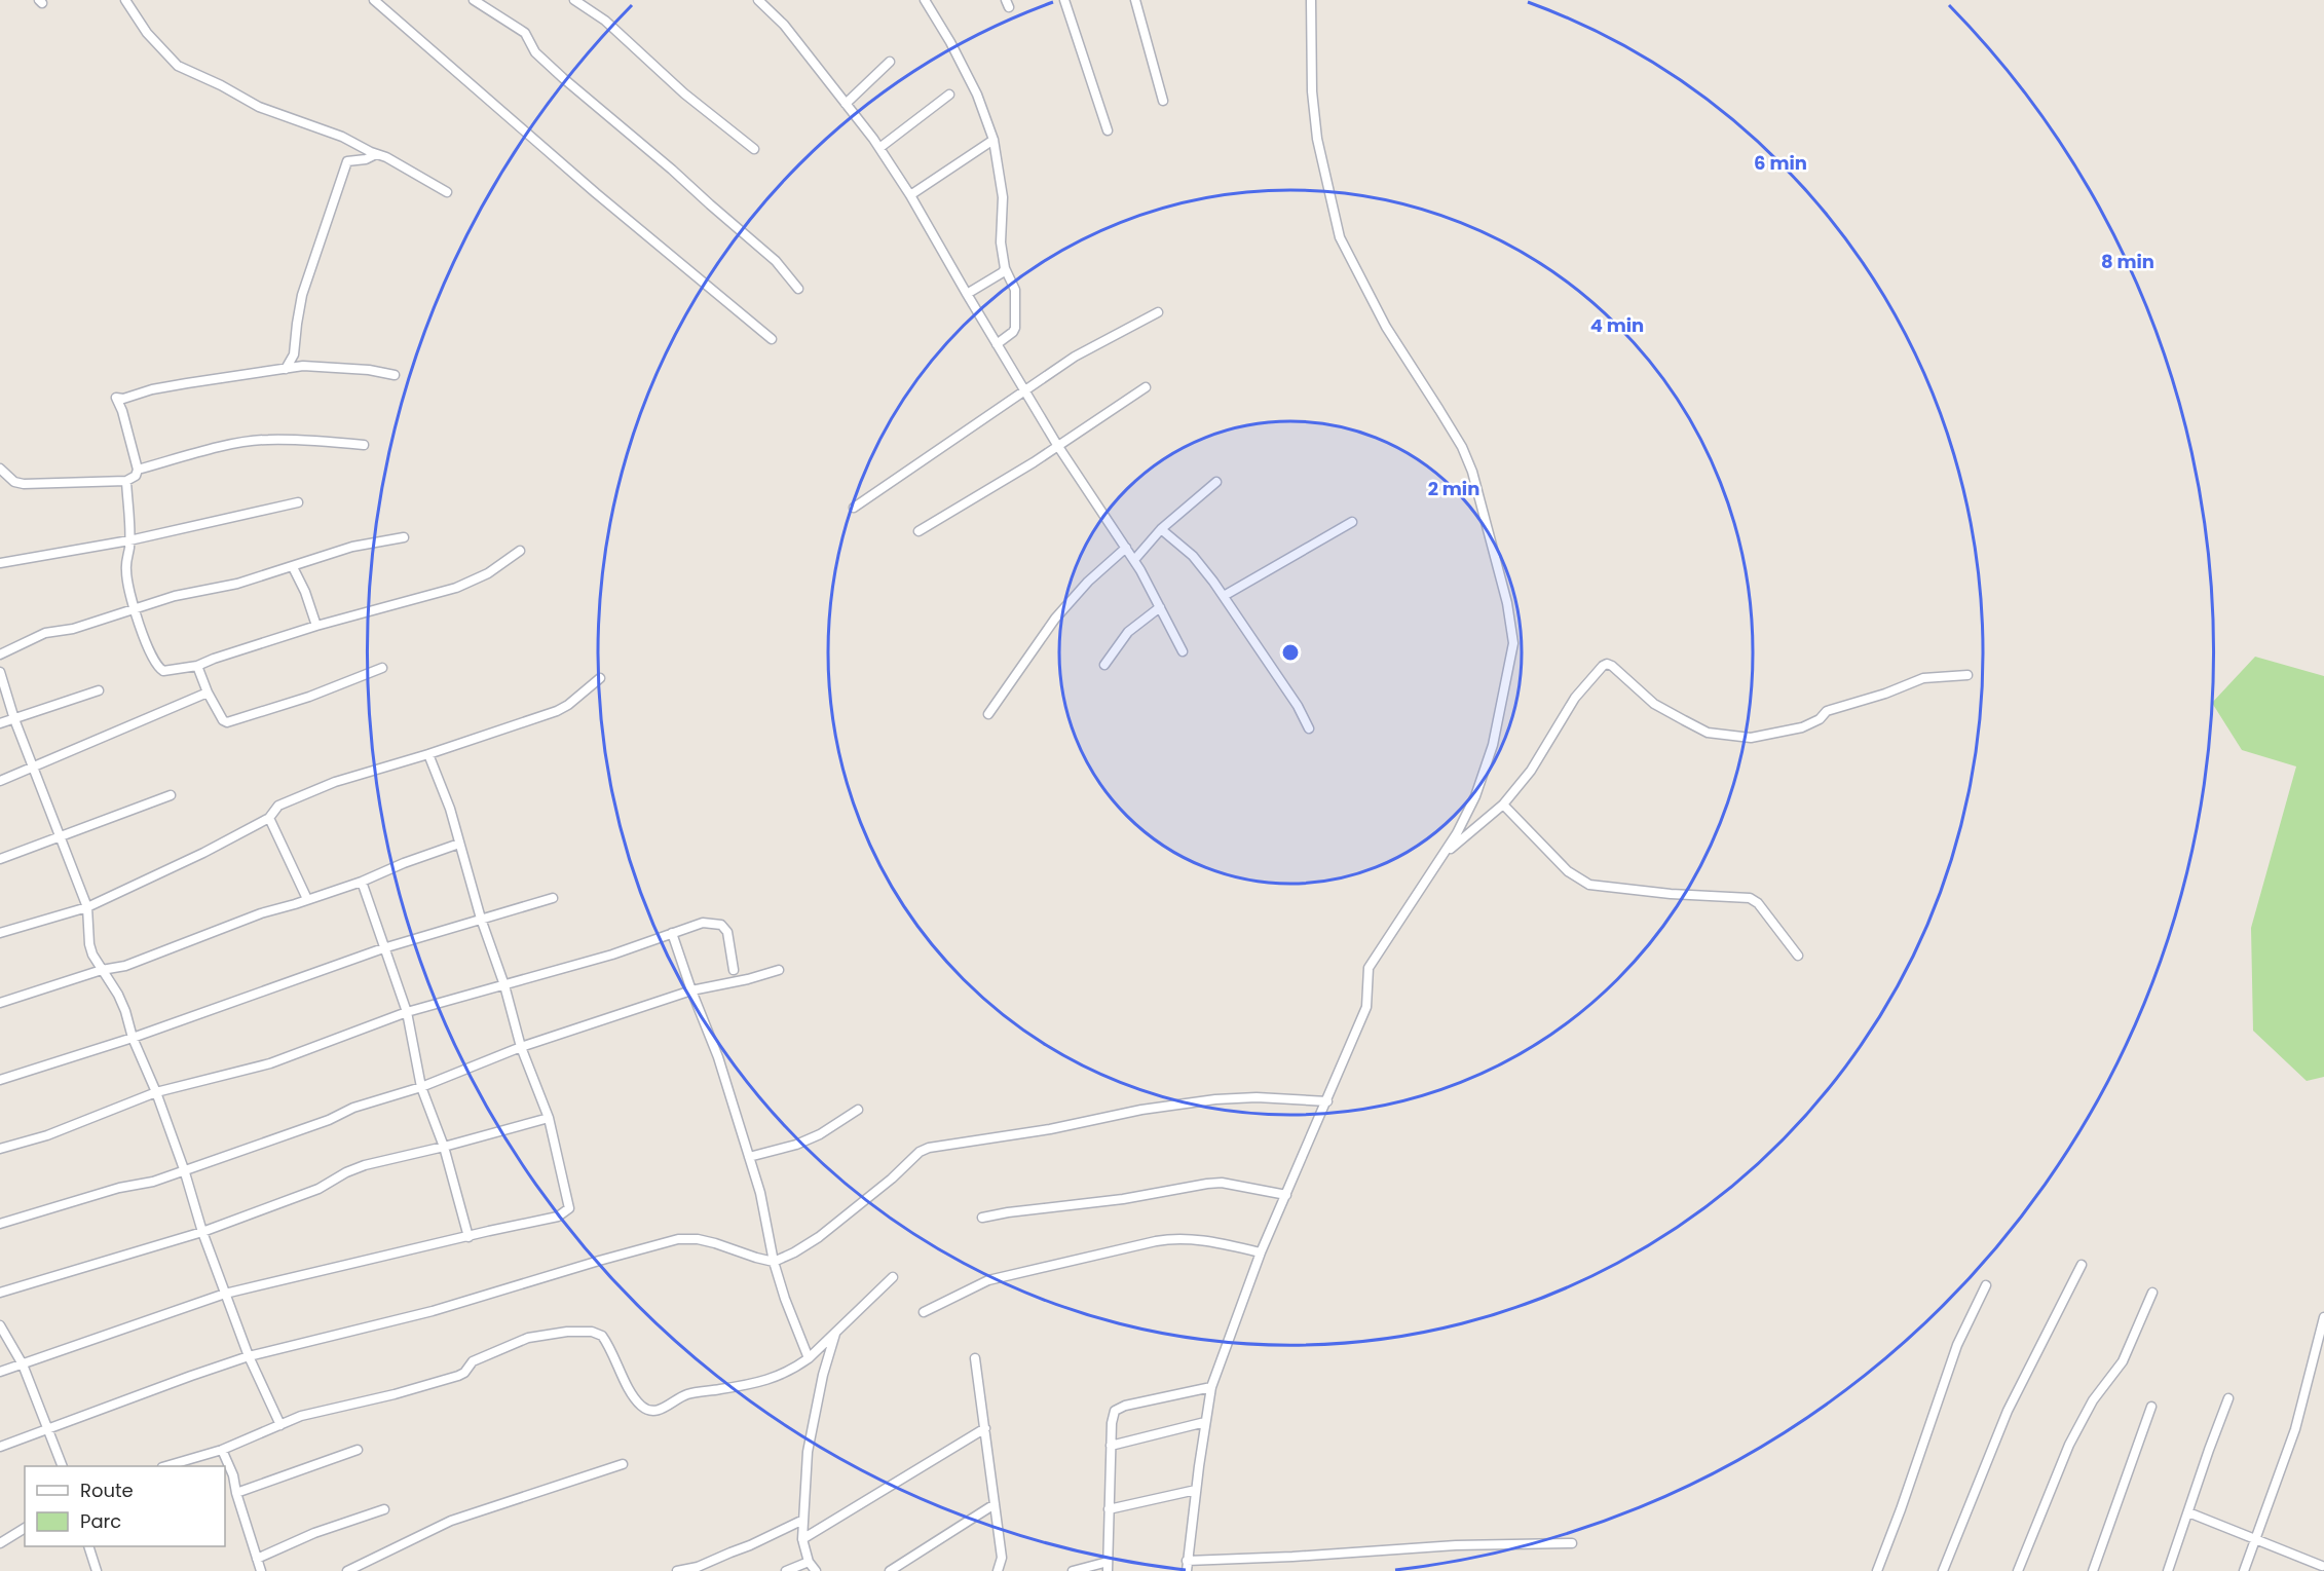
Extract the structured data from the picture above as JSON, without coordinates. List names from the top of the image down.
{
  "legend": ["Route", "Parc"],
  "rings": [
    "6 min",
    "8 min",
    "4 min",
    "2 min"
  ]
}
